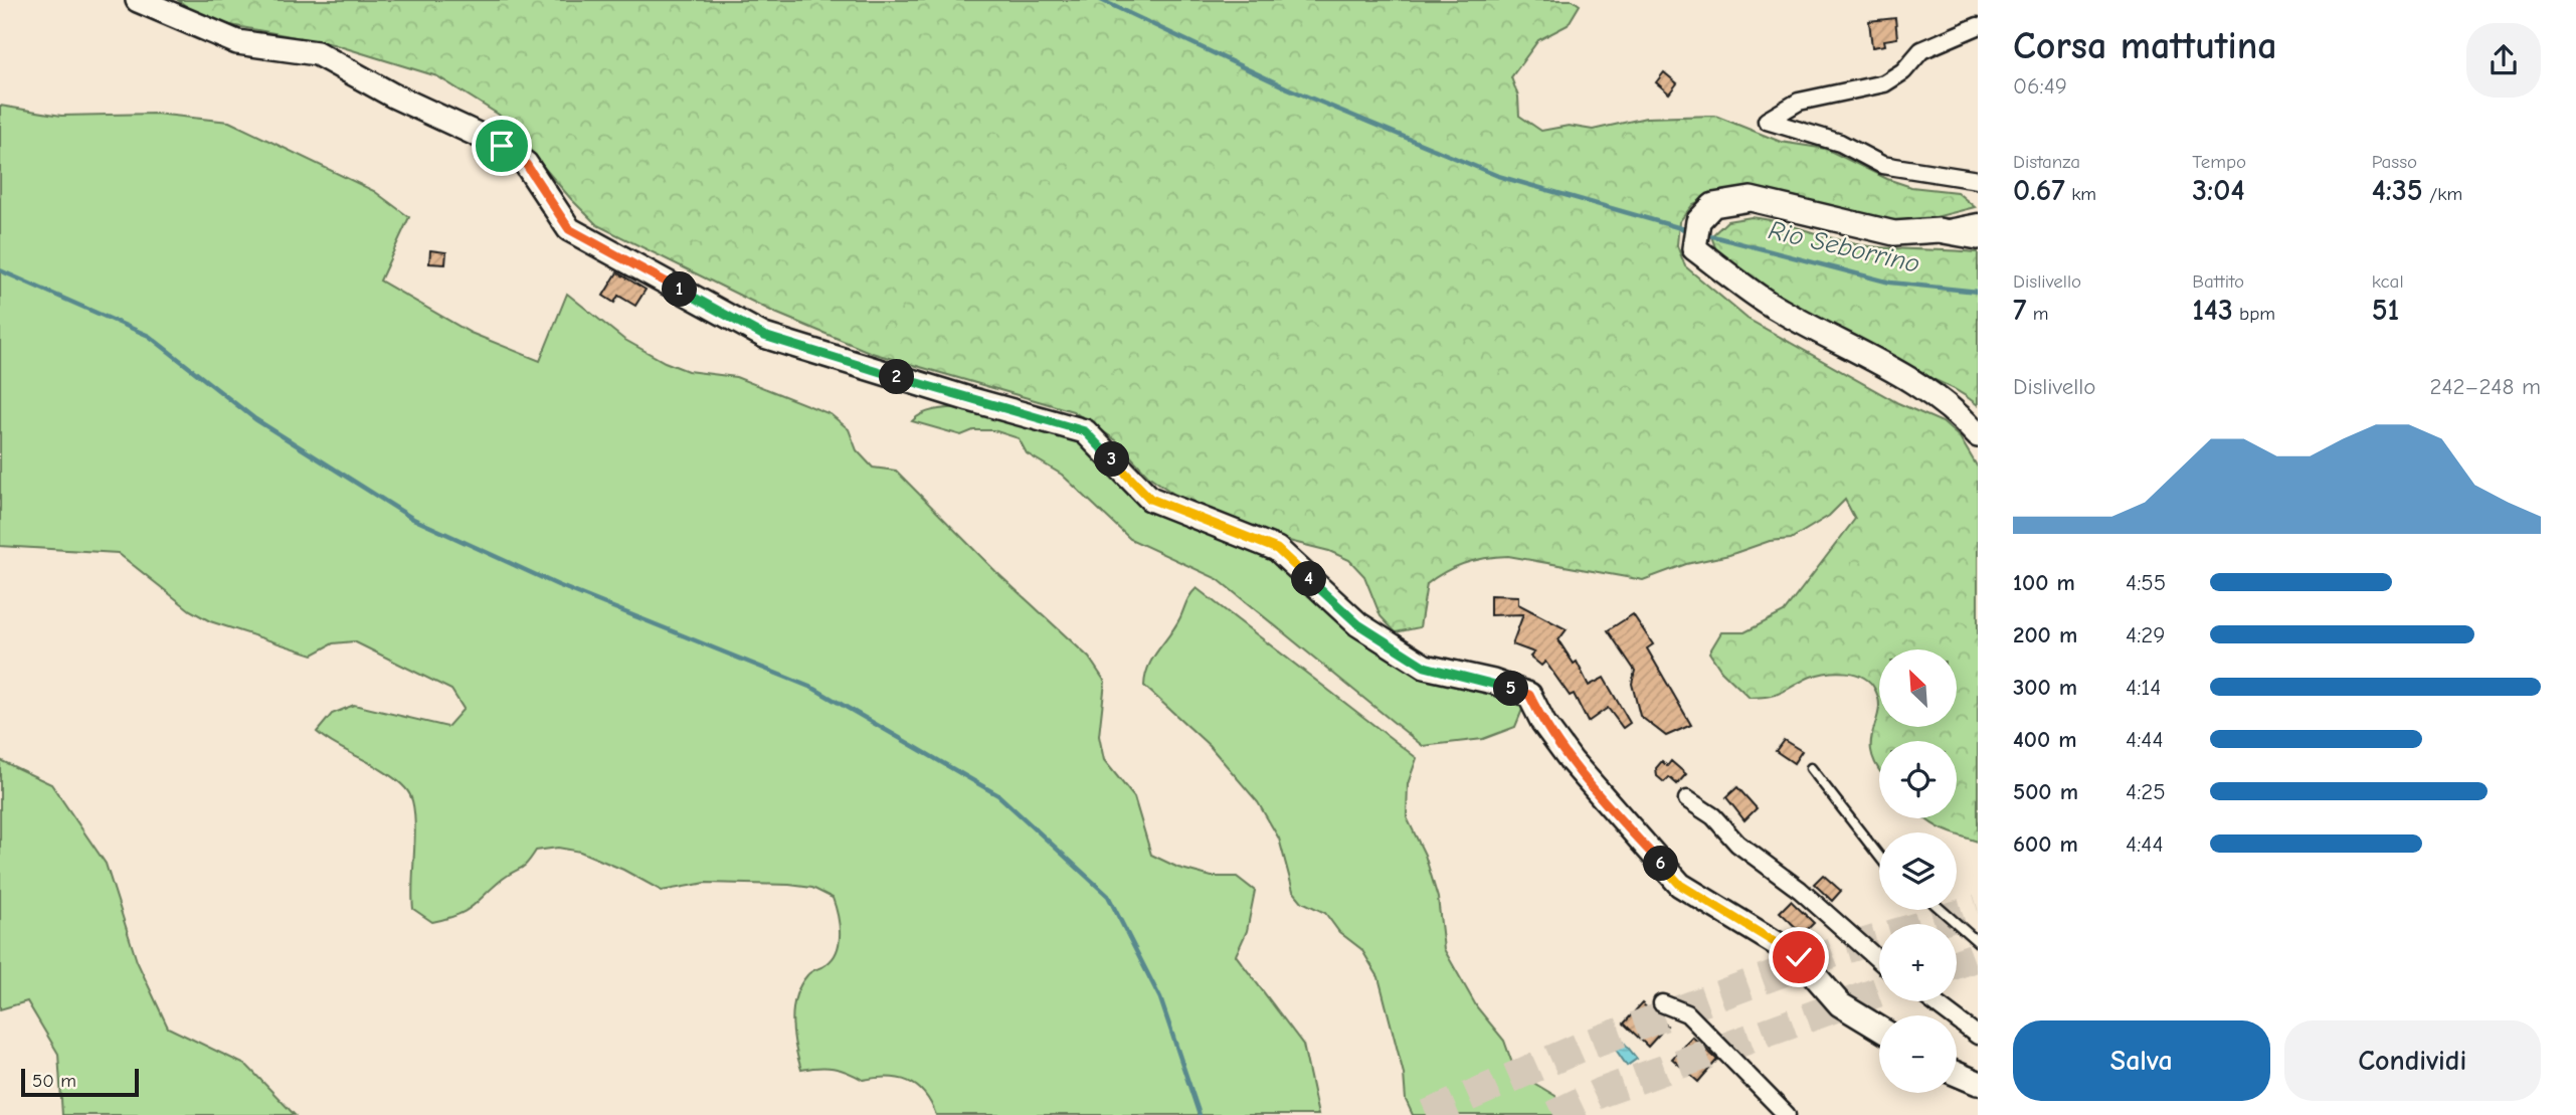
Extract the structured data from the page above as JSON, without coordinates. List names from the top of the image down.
{
  "water": ["Rio Seborrino"],
  "scale_bar": "50 m",
  "north": "top left",
  "page": {
    "heading": ["Corsa mattutina", "06:49"],
    "stats": [
      ["Distanza", "0.67 km"],
      ["Tempo", "3:04"],
      ["Passo", "4:35 /km"],
      ["Dislivello", "7 m"],
      ["Battito", "143 bpm"],
      ["kcal", "51"]
    ],
    "pins": [
      "1",
      "2",
      "3",
      "4",
      "5",
      "6"
    ],
    "chart": ["Dislivello", "242–248 m"],
    "list": [
      {
        "name": "100 m",
        "note": "4:55"
      },
      {
        "name": "200 m",
        "note": "4:29"
      },
      {
        "name": "300 m",
        "note": "4:14"
      },
      {
        "name": "400 m",
        "note": "4:44"
      },
      {
        "name": "500 m",
        "note": "4:25"
      },
      {
        "name": "600 m",
        "note": "4:44"
      }
    ],
    "map_buttons": ["+", "−"],
    "buttons": ["Salva", "Condividi"],
    "scale": "50 m"
  }
}
